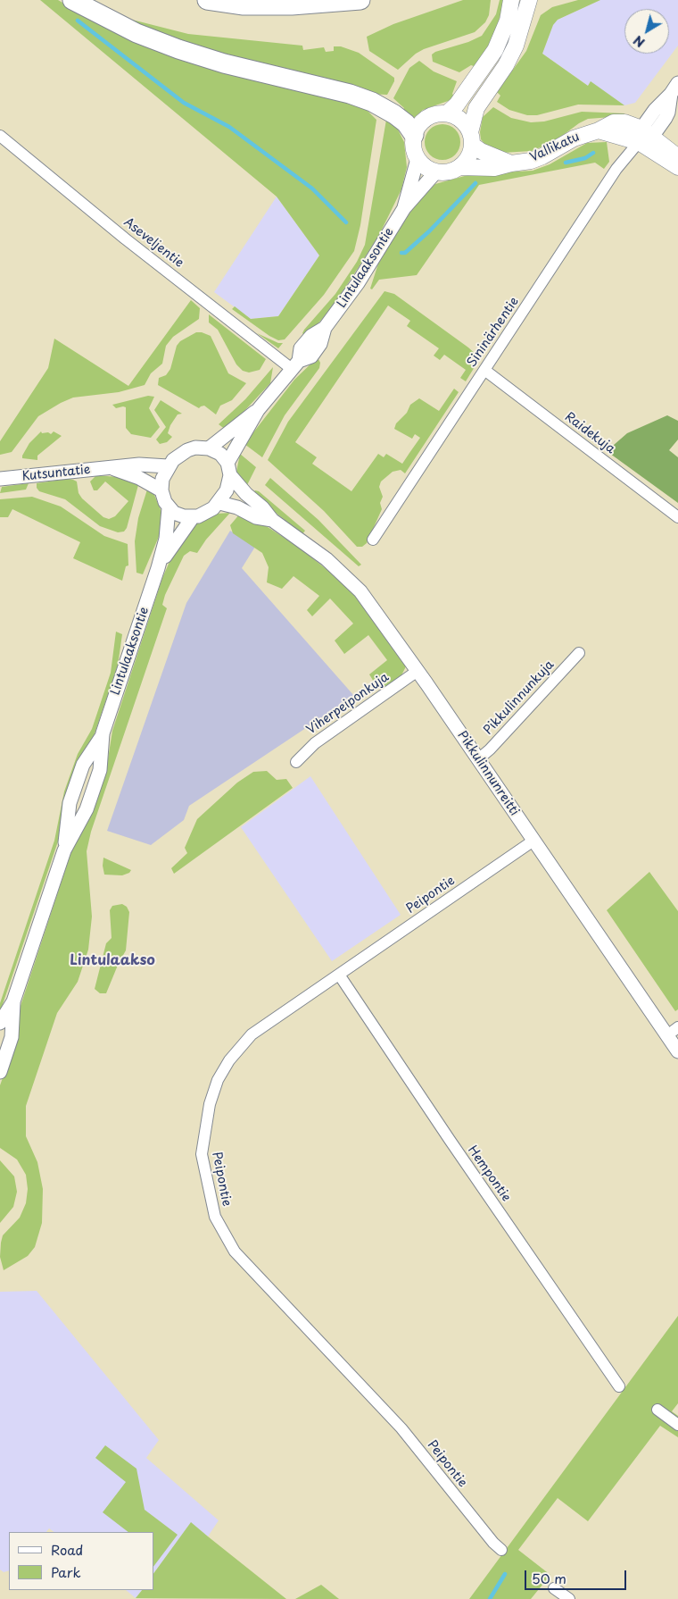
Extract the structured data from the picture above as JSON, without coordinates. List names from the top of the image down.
{
  "streets": {
    "main road": ["Vallikatu"],
    "street": [
      "Aseveljentie",
      "Lintulaaksontie",
      "Sininärhentie",
      "Raidekuja",
      "Kutsuntatie",
      "Pikkulinnunkuja",
      "Viherpeiponkuja",
      "Pikkulinnunreitti",
      "Peipontie",
      "Hempontie"
    ]
  },
  "crossings": [
    ["Vallikatu", "Lintulaaksontie"],
    ["Vallikatu", "Sininärhentie"],
    ["Aseveljentie", "Lintulaaksontie"],
    ["Lintulaaksontie", "Kutsuntatie"],
    ["Lintulaaksontie", "Pikkulinnunreitti"],
    ["Sininärhentie", "Raidekuja"],
    ["Kutsuntatie", "Pikkulinnunreitti"],
    ["Pikkulinnunkuja", "Pikkulinnunreitti"],
    ["Viherpeiponkuja", "Pikkulinnunreitti"],
    ["Pikkulinnunreitti", "Peipontie"],
    ["Peipontie", "Hempontie"]
  ],
  "districts": ["Lintulaakso"],
  "legend": ["Road", "Park"],
  "scale_bar": "50 m",
  "north": "bottom left"
}
